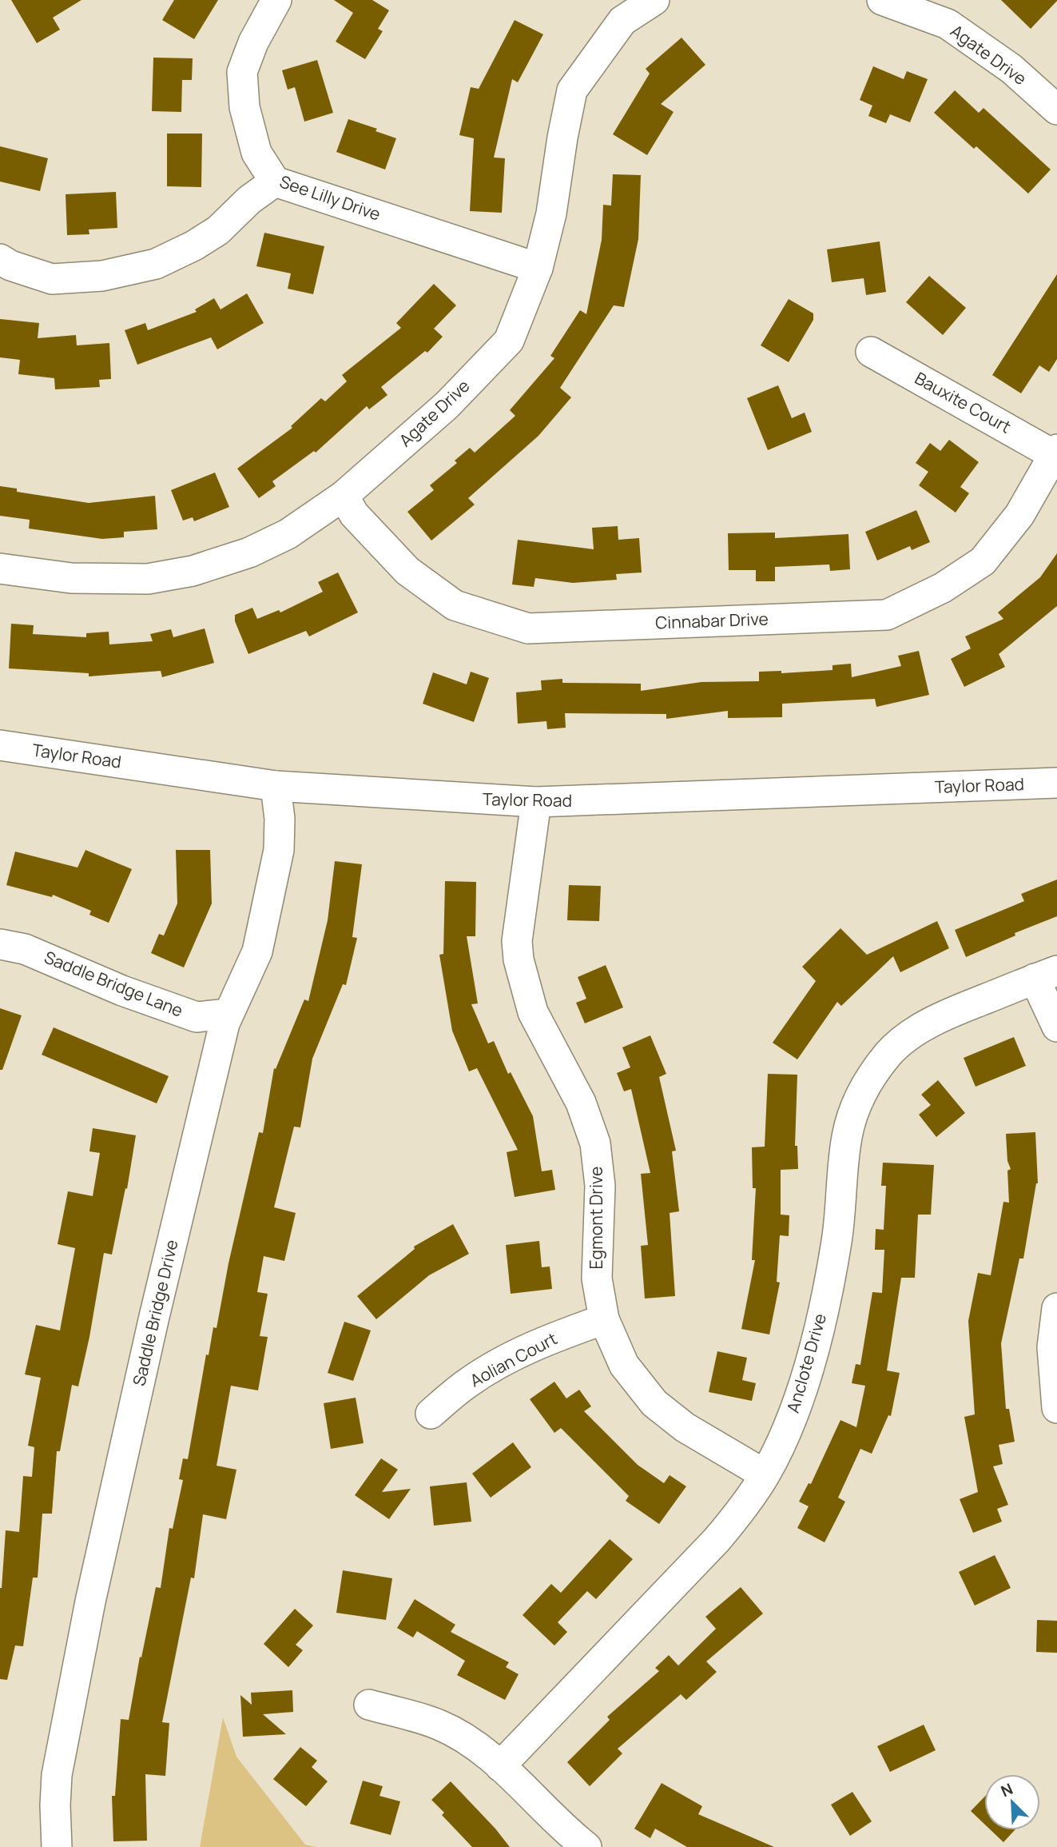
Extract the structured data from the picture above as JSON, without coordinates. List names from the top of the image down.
{
  "streets": {
    "street": [
      "Agate Drive",
      "See Lilly Drive",
      "Bauxite Court",
      "Cinnabar Drive",
      "Taylor Road",
      "Saddle Bridge Lane",
      "Egmont Drive",
      "Saddle Bridge Drive",
      "Aolian Court",
      "Anclote Drive"
    ]
  },
  "crossings": [
    ["Agate Drive", "See Lilly Drive"],
    ["Agate Drive", "Cinnabar Drive"],
    ["Bauxite Court", "Cinnabar Drive"],
    ["Taylor Road", "Egmont Drive"],
    ["Taylor Road", "Saddle Bridge Drive"],
    ["Saddle Bridge Lane", "Saddle Bridge Drive"],
    ["Egmont Drive", "Aolian Court"],
    ["Egmont Drive", "Anclote Drive"]
  ],
  "north": "top left"
}
